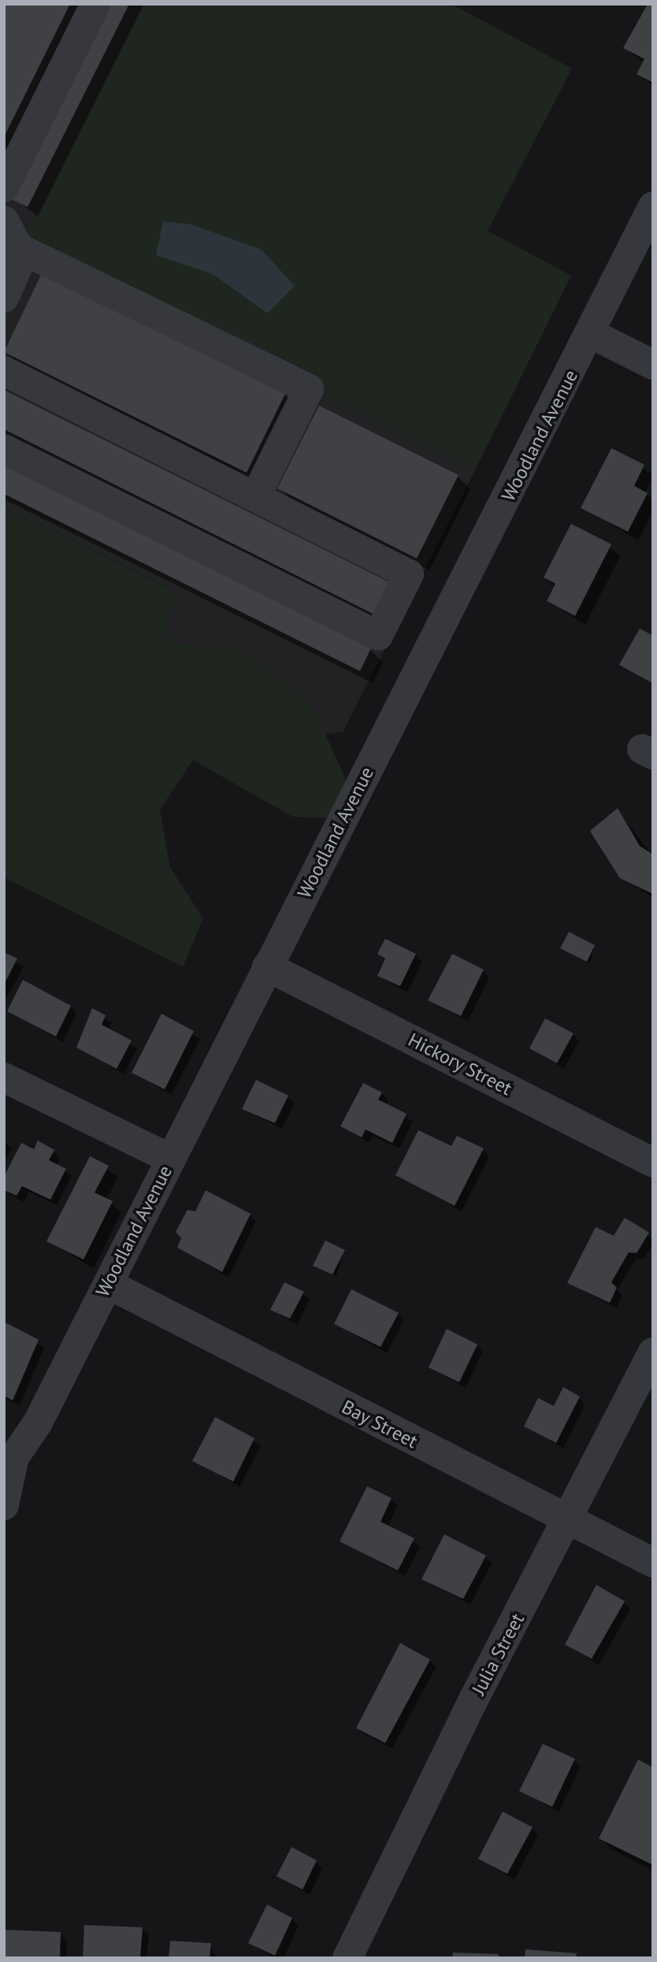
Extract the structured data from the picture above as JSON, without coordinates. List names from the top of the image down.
{
  "streets": {
    "street": [
      "Woodland Avenue",
      "Hickory Street",
      "Bay Street",
      "Julia Street"
    ]
  },
  "crossings": [
    ["Woodland Avenue", "Hickory Street"],
    ["Woodland Avenue", "Bay Street"],
    ["Bay Street", "Julia Street"]
  ]
}
